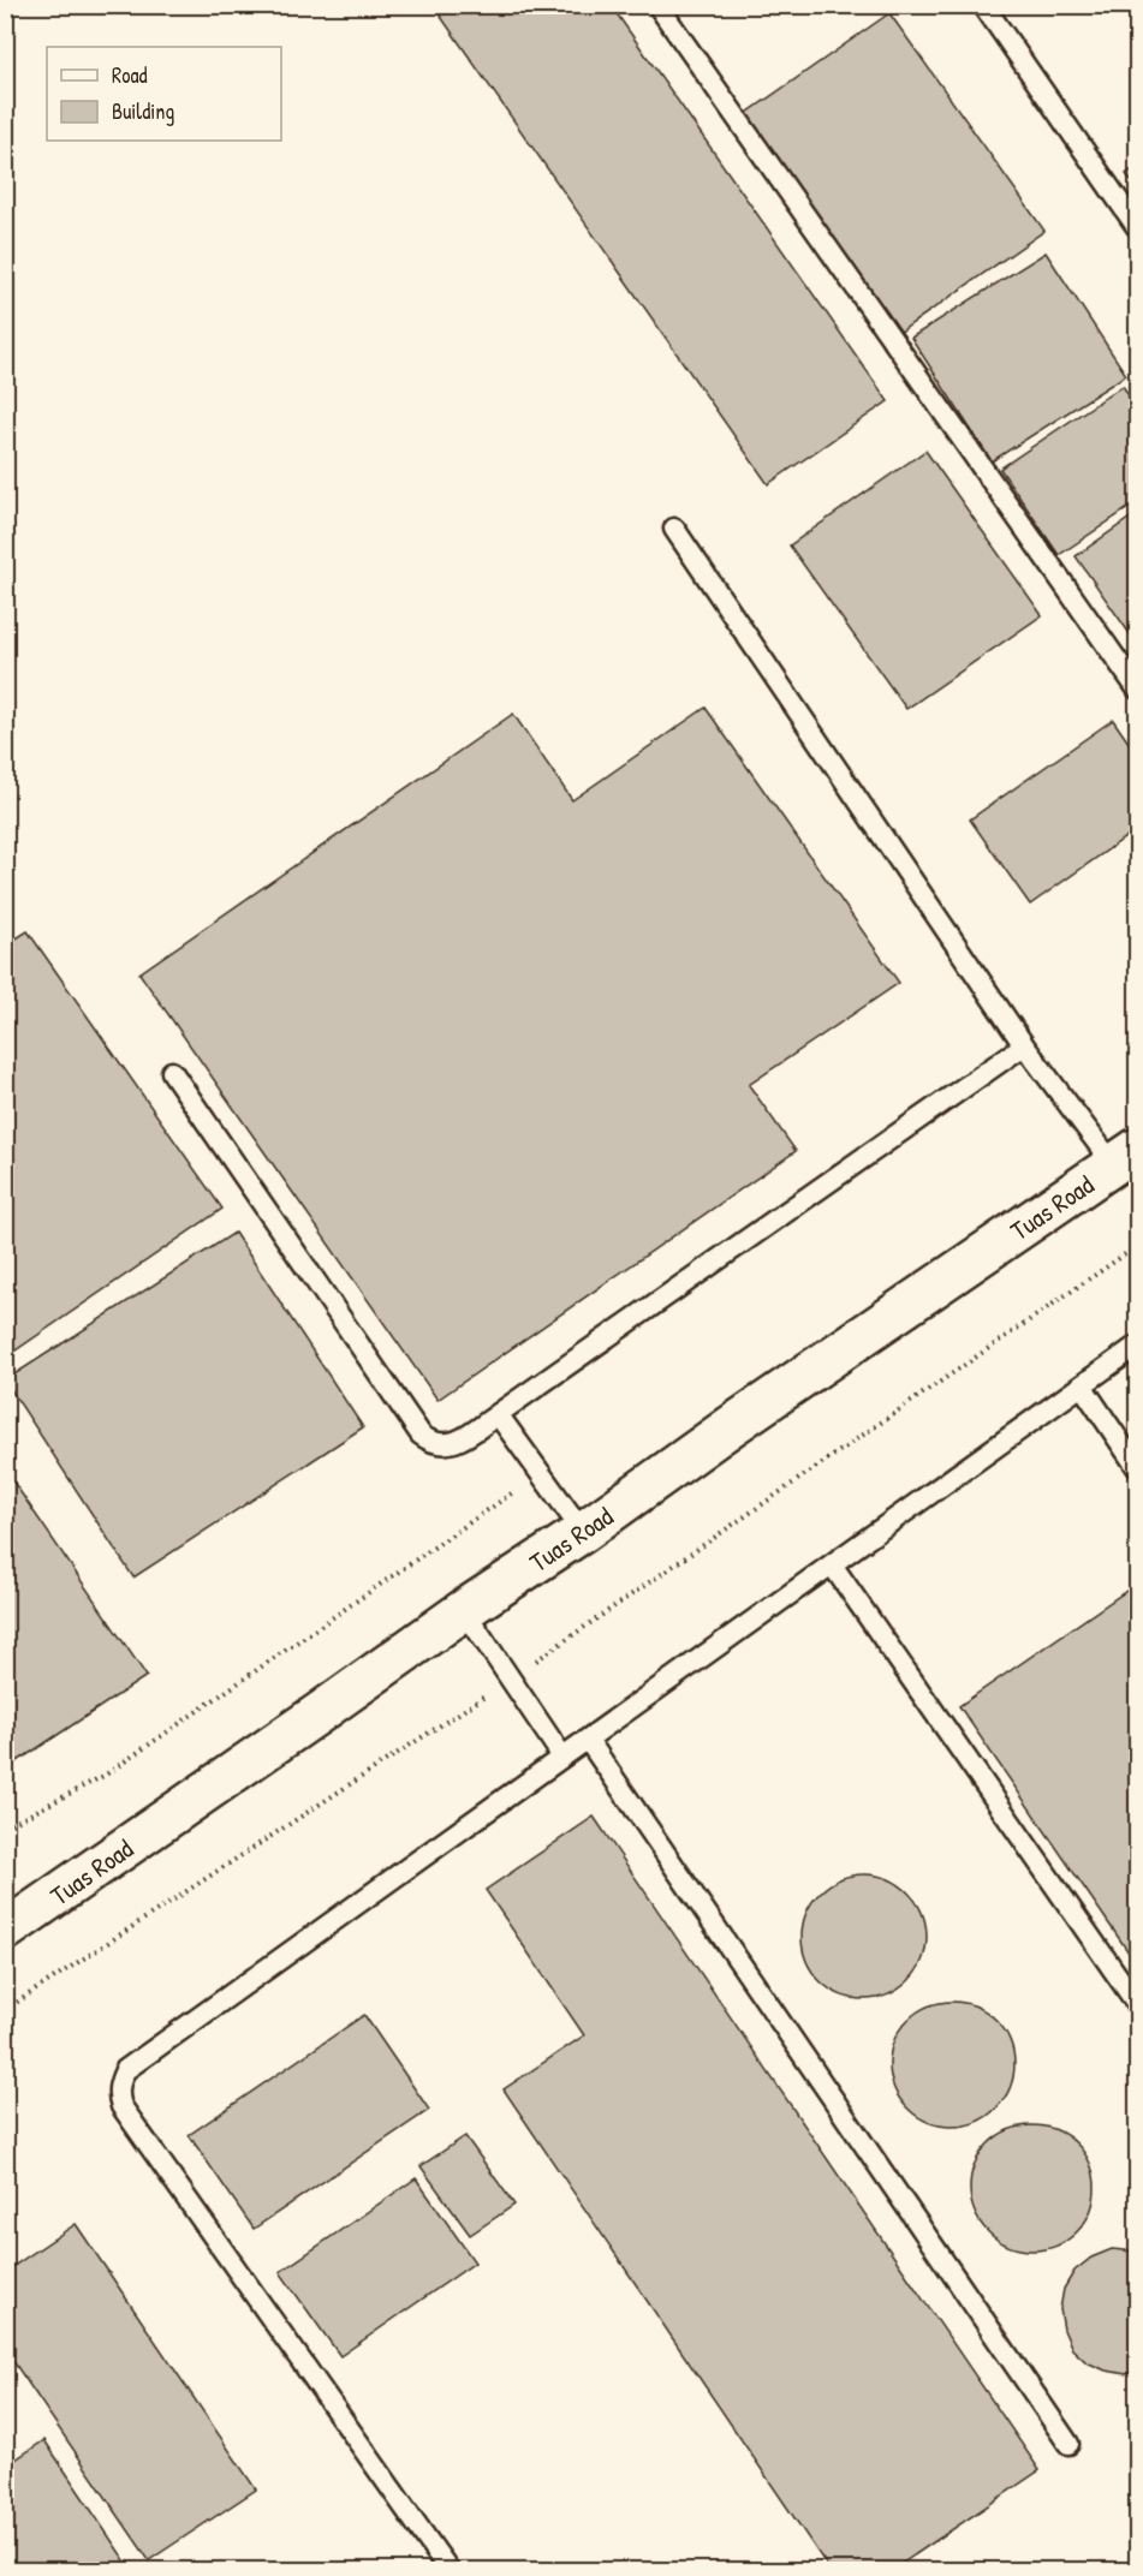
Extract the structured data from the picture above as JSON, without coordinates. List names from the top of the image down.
{
  "streets": {
    "street": ["Tuas Road"]
  },
  "legend": ["Road", "Building"]
}
